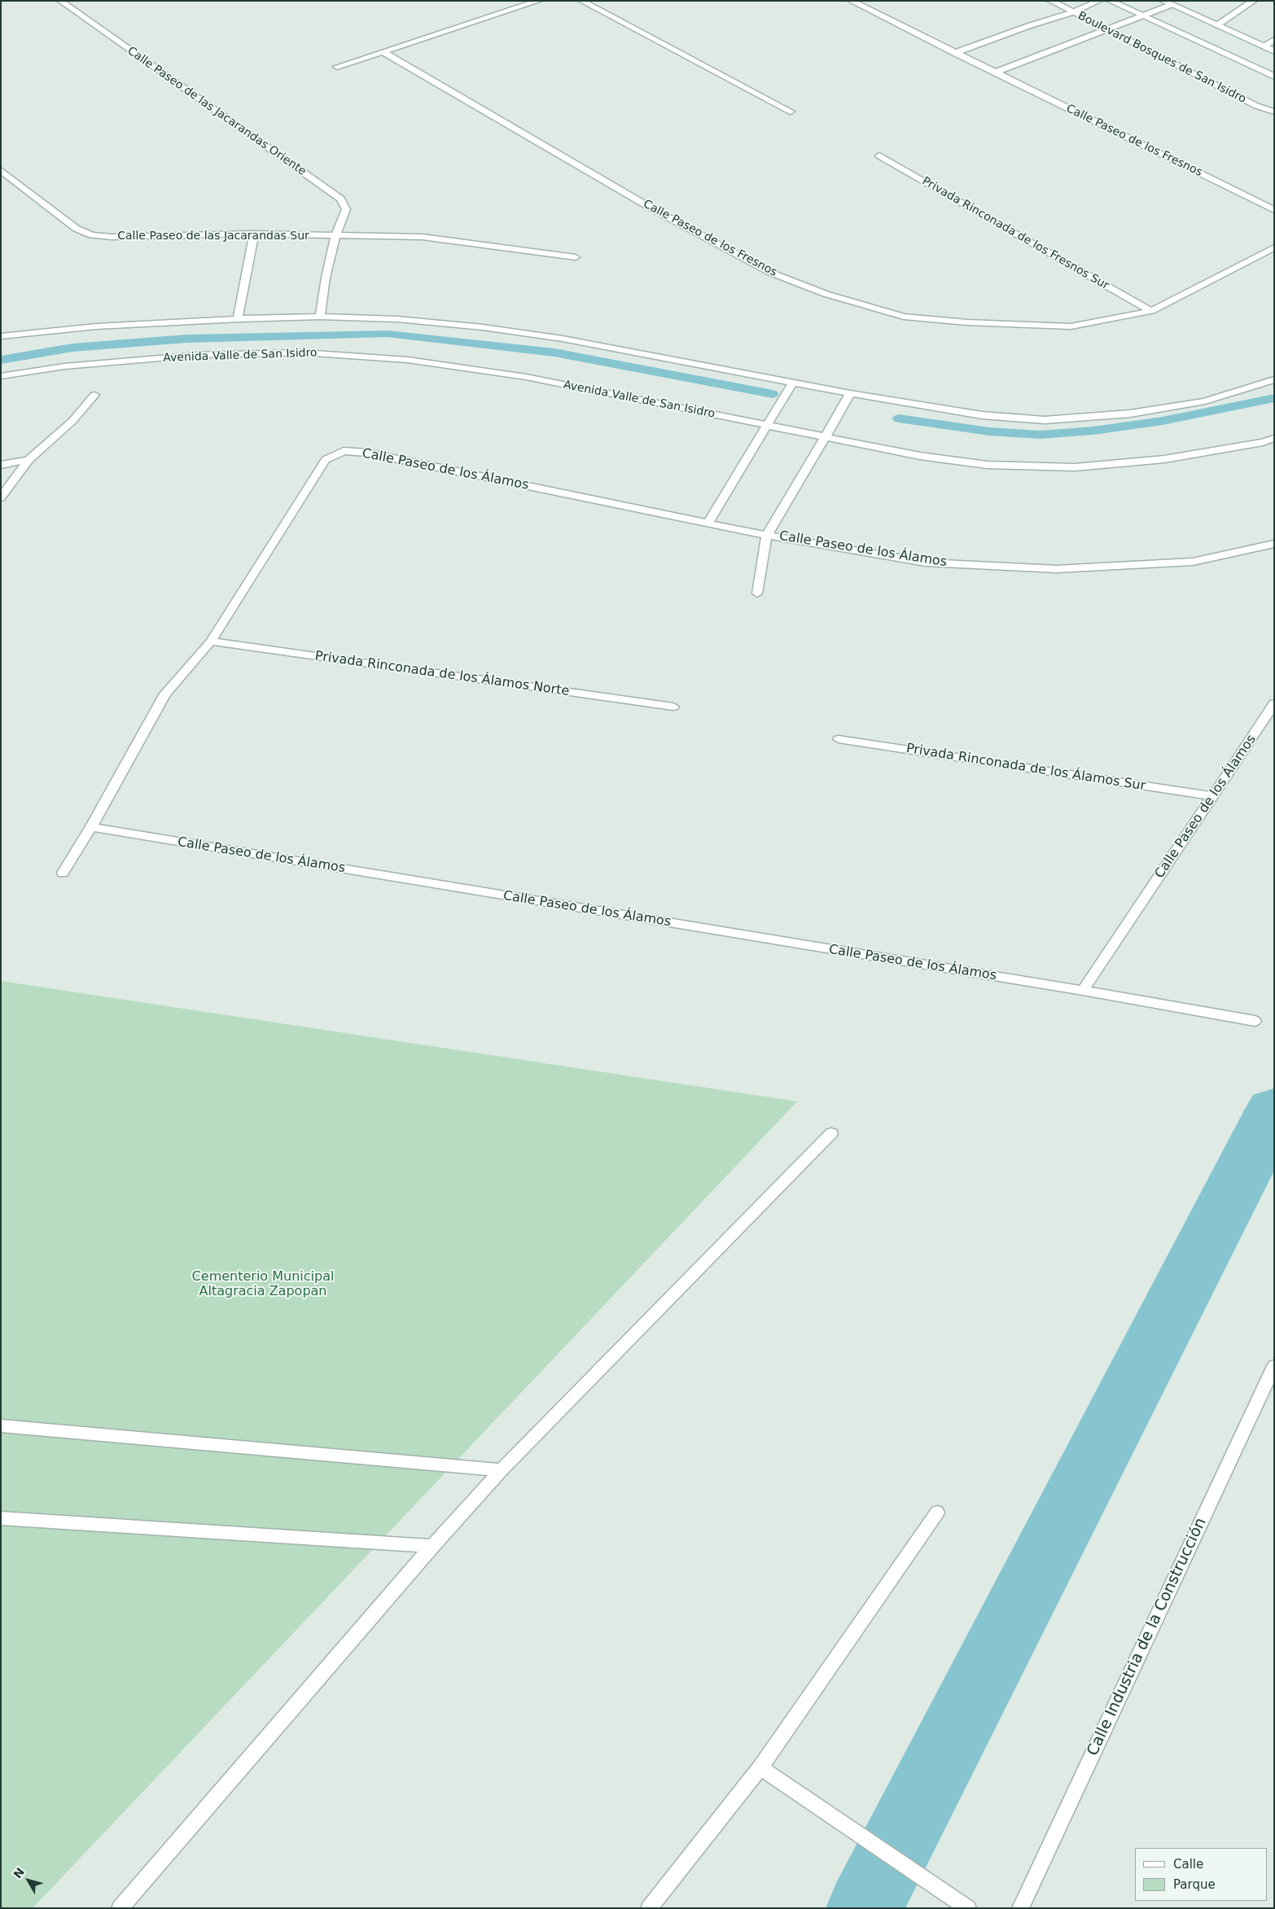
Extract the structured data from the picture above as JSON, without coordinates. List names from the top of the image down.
{
  "streets": {
    "street": [
      "Boulevard Bosques de San Isidro",
      "Calle Paseo de las Jacarandas Oriente",
      "Calle Paseo de los Fresnos",
      "Privada Rinconada de los Fresnos Sur",
      "Calle Paseo de las Jacarandas Sur",
      "Avenida Valle de San Isidro",
      "Calle Paseo de los Álamos",
      "Privada Rinconada de los Álamos Norte",
      "Privada Rinconada de los Álamos Sur",
      "Calle Industria de la Construcción"
    ]
  },
  "crossings": [
    ["Calle Paseo de las Jacarandas Oriente", "Calle Paseo de las Jacarandas Sur"],
    ["Calle Paseo de los Fresnos", "Privada Rinconada de los Fresnos Sur"],
    ["Avenida Valle de San Isidro", "Calle Paseo de los Álamos"],
    ["Calle Paseo de los Álamos", "Privada Rinconada de los Álamos Norte"],
    ["Calle Paseo de los Álamos", "Privada Rinconada de los Álamos Sur"]
  ],
  "parks": ["Cementerio Municipal Altagracia Zapopan"],
  "legend": ["Calle", "Parque"],
  "north": "top left"
}
